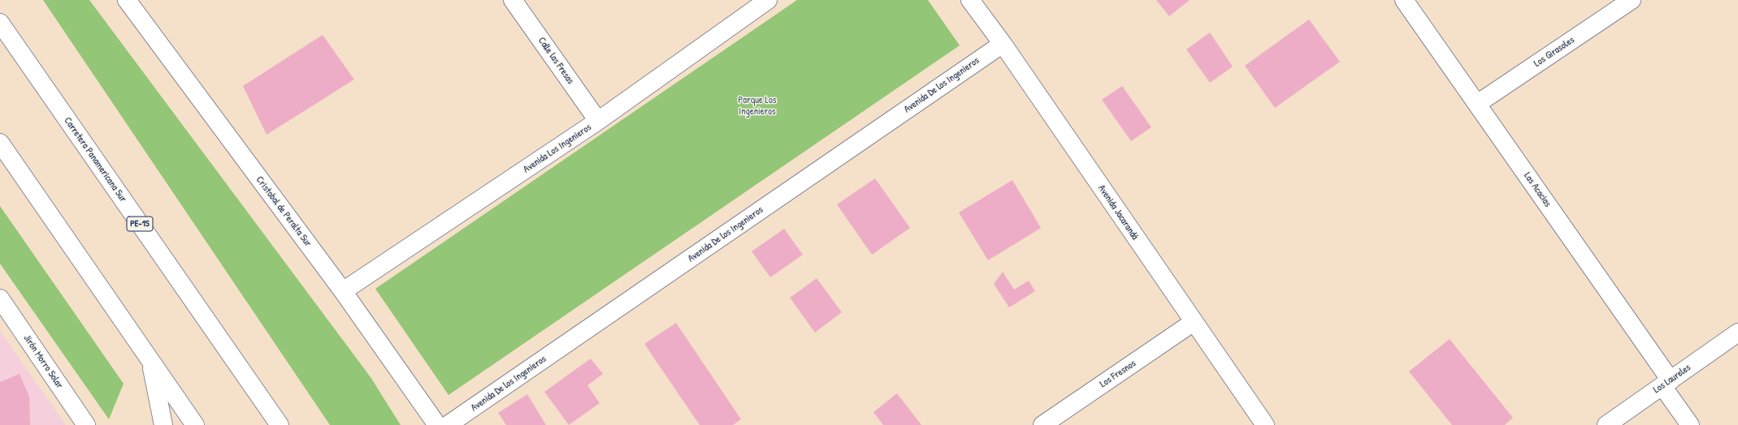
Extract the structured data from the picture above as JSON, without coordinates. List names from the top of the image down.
{
  "streets": {
    "main road": [
      "Los Girasoles",
      "Calle las Fresas",
      "Avenida De los Ingenieros",
      "Avenida Los Ingenieros",
      "Carretera Panamericana Sur",
      "Las Acacias",
      "Cristobal de Peralta Sur",
      "Avenida Jacarandá",
      "PE-1S",
      "Jirón Morro Solar",
      "Los Fresnos",
      "Los Laureles"
    ]
  },
  "crossings": [
    ["Los Girasoles", "Las Acacias"],
    ["Calle las Fresas", "Avenida Los Ingenieros"],
    ["Avenida De los Ingenieros", "Avenida Jacarandá"],
    ["Avenida Los Ingenieros", "Cristobal de Peralta Sur"],
    ["Las Acacias", "Los Laureles"],
    ["Avenida Jacarandá", "Los Fresnos"]
  ],
  "parks": ["Parque Los Ingenieros"]
}
